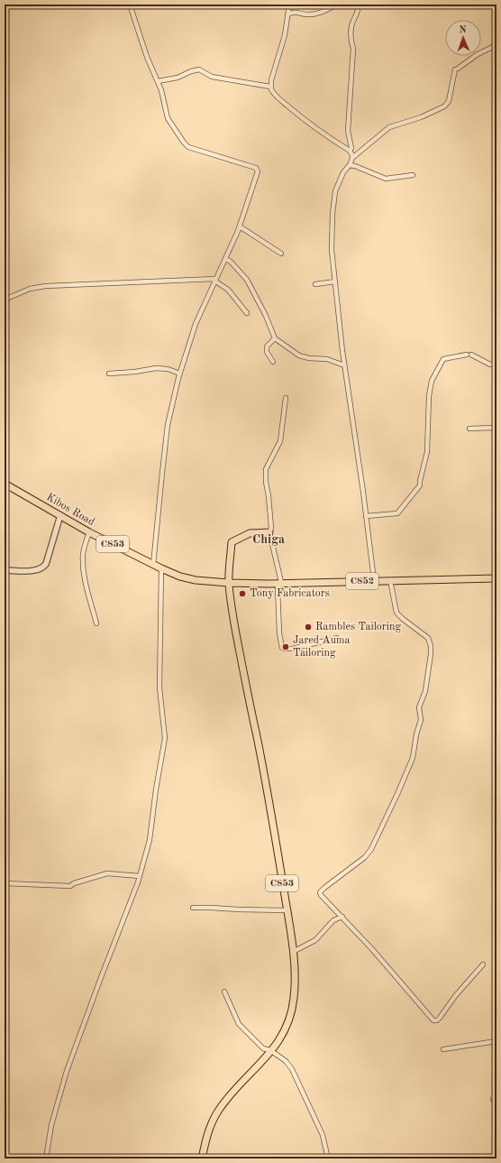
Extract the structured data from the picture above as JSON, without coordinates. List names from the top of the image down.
{
  "streets": {
    "main road": ["Kibos Road", "C853", "C852"]
  },
  "crossings": [
    ["Kibos Road", "C853"],
    ["Kibos Road", "C852"],
    ["C853", "C852"]
  ],
  "districts": ["Chiga"],
  "places": ["Tony Fabricators", "Rambles Tailoring", "Jared Auma Tailoring"],
  "north": "top"
}
